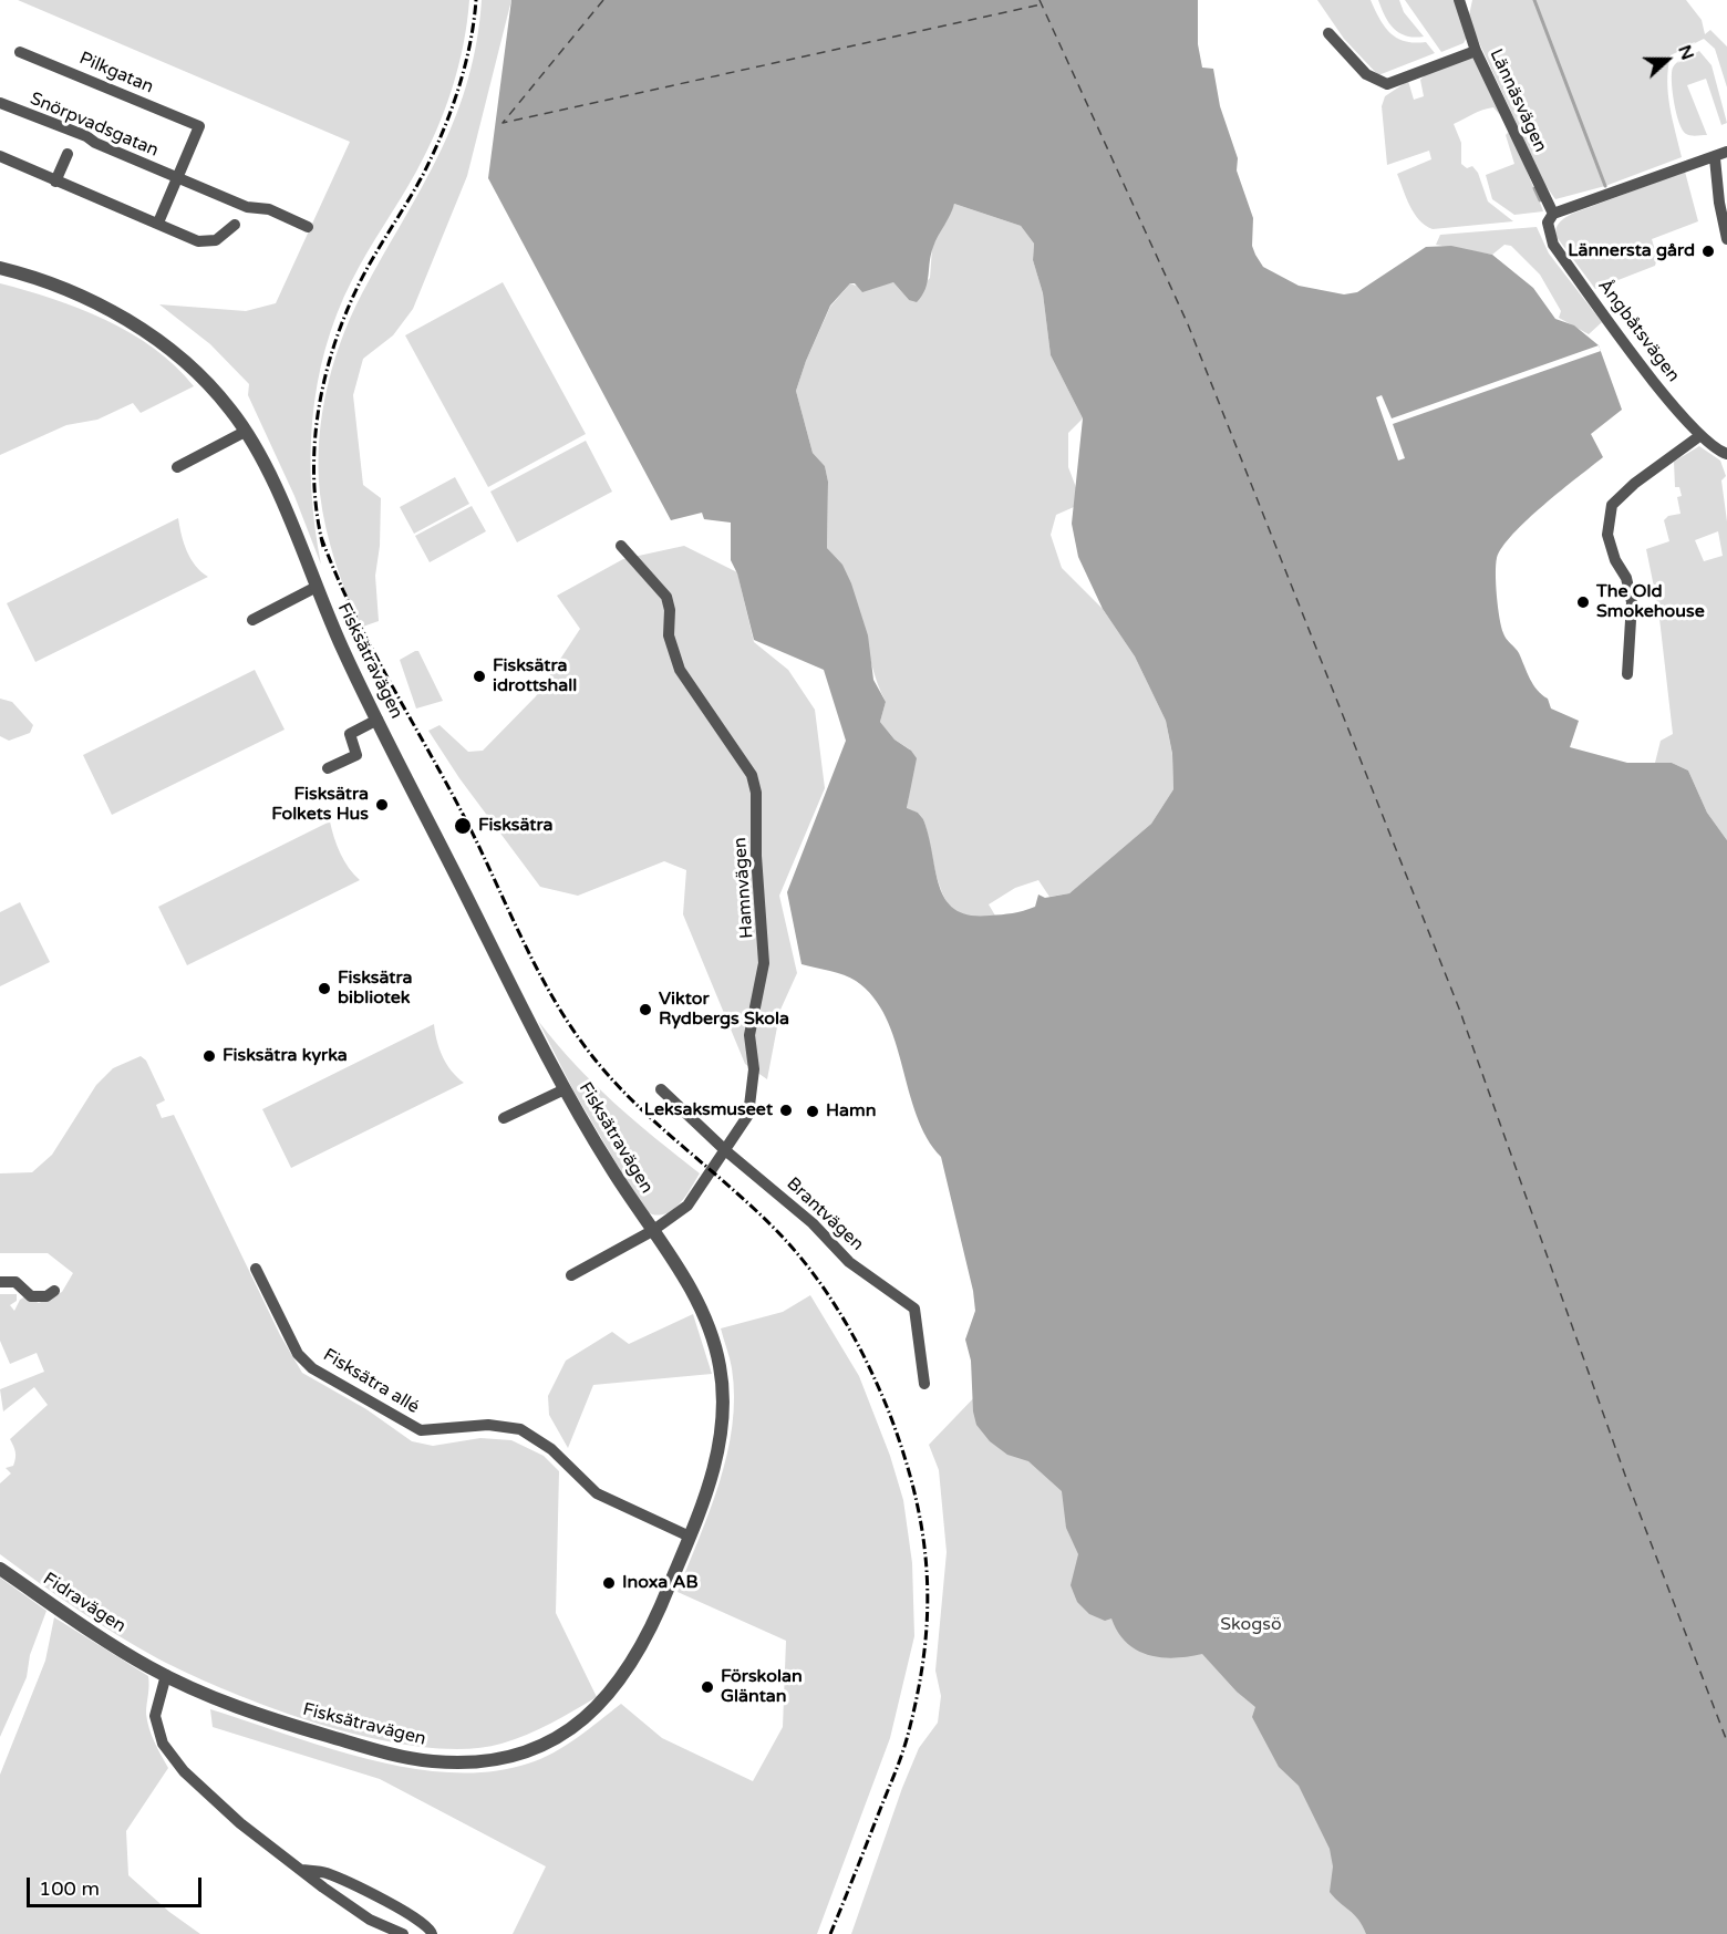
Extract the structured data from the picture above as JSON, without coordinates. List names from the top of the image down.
{
  "streets": {
    "street": [
      "Pilkgatan",
      "Lännäsvägen",
      "Snörpvadsgatan",
      "Ångbåtsvägen",
      "Fisksätravägen",
      "Hamnvägen",
      "Brantvägen",
      "Fisksätra allé",
      "Fidravägen"
    ]
  },
  "crossings": [
    ["Pilkgatan", "Snörpvadsgatan"],
    ["Lännäsvägen", "Ångbåtsvägen"],
    ["Fisksätravägen", "Hamnvägen"],
    ["Fisksätravägen", "Fisksätra allé"],
    ["Fisksätravägen", "Fidravägen"],
    ["Hamnvägen", "Brantvägen"]
  ],
  "parks": ["Skogsö"],
  "places": [
    "Lännersta gård",
    "The Old Smokehouse",
    "Fisksätra idrottshall",
    "Fisksätra Folkets Hus",
    "Fisksätra",
    "Fisksätra bibliotek",
    "Viktor Rydbergs Skola",
    "Fisksätra kyrka",
    "Leksaksmuseet",
    "Hamn",
    "Inoxa AB",
    "Förskolan Gläntan"
  ],
  "scale_bar": "100 m",
  "north": "right"
}
